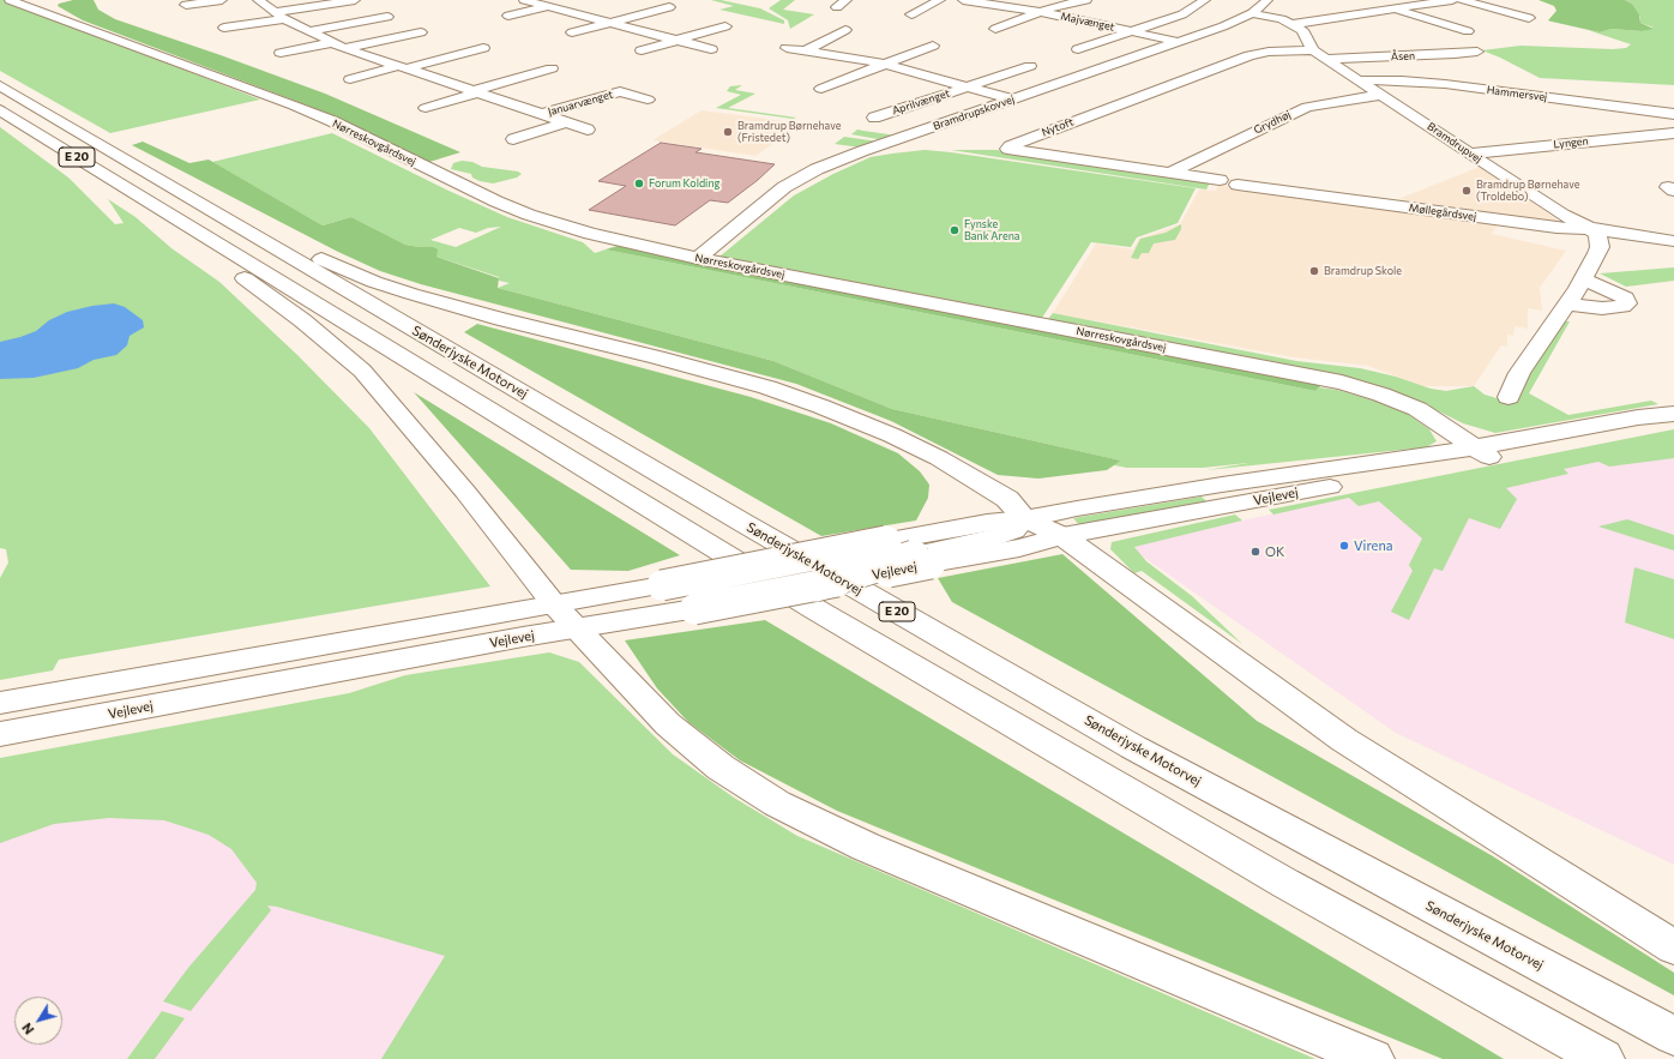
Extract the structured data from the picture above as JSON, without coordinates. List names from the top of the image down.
{
  "streets": {
    "main road": [
      "Majvænget",
      "Åsen",
      "Hammersvej",
      "Aprilvænget",
      "Januarvænget",
      "Bramdrupskovvej",
      "Grydhøj",
      "Nytoft",
      "Nørreskovgårdsvej",
      "Bramdrupvej",
      "Lyngen",
      "E 20",
      "Møllegårdsvej",
      "Sønderjyske Motorvej",
      "Vejlevej"
    ]
  },
  "crossings": [
    ["Majvænget", "Bramdrupskovvej"],
    ["Åsen", "Bramdrupvej"],
    ["Hammersvej", "Bramdrupvej"],
    ["Aprilvænget", "Bramdrupskovvej"],
    ["Bramdrupskovvej", "Nørreskovgårdsvej"],
    ["Grydhøj", "Nytoft"],
    ["Grydhøj", "Bramdrupvej"],
    ["Nytoft", "Bramdrupvej"],
    ["Nørreskovgårdsvej", "Vejlevej"],
    ["Bramdrupvej", "Lyngen"],
    ["Bramdrupvej", "Møllegårdsvej"]
  ],
  "places": [
    "Bramdrup Børnehave (Fristedet)",
    "Forum Kolding",
    "Bramdrup Børnehave (Troldebo)",
    "Fynske Bank Arena",
    "Bramdrup Skole",
    "Virena",
    "OK"
  ],
  "north": "bottom left"
}
